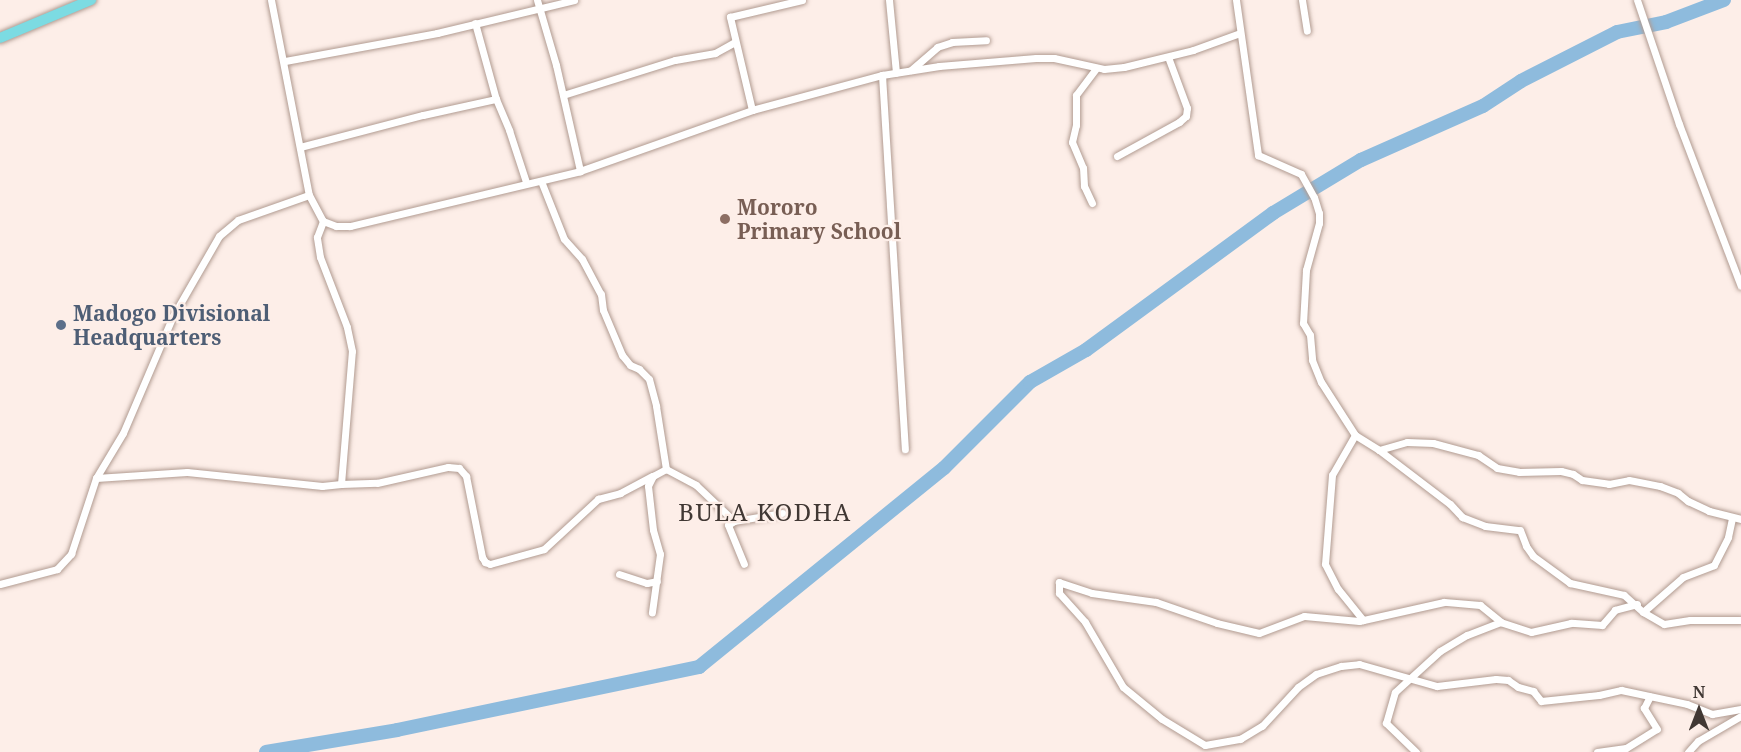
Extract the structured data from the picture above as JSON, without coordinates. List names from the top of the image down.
{
  "districts": ["BULA KODHA"],
  "places": ["Mororo Primary School", "Madogo Divisional Headquarters"],
  "north": "top"
}
